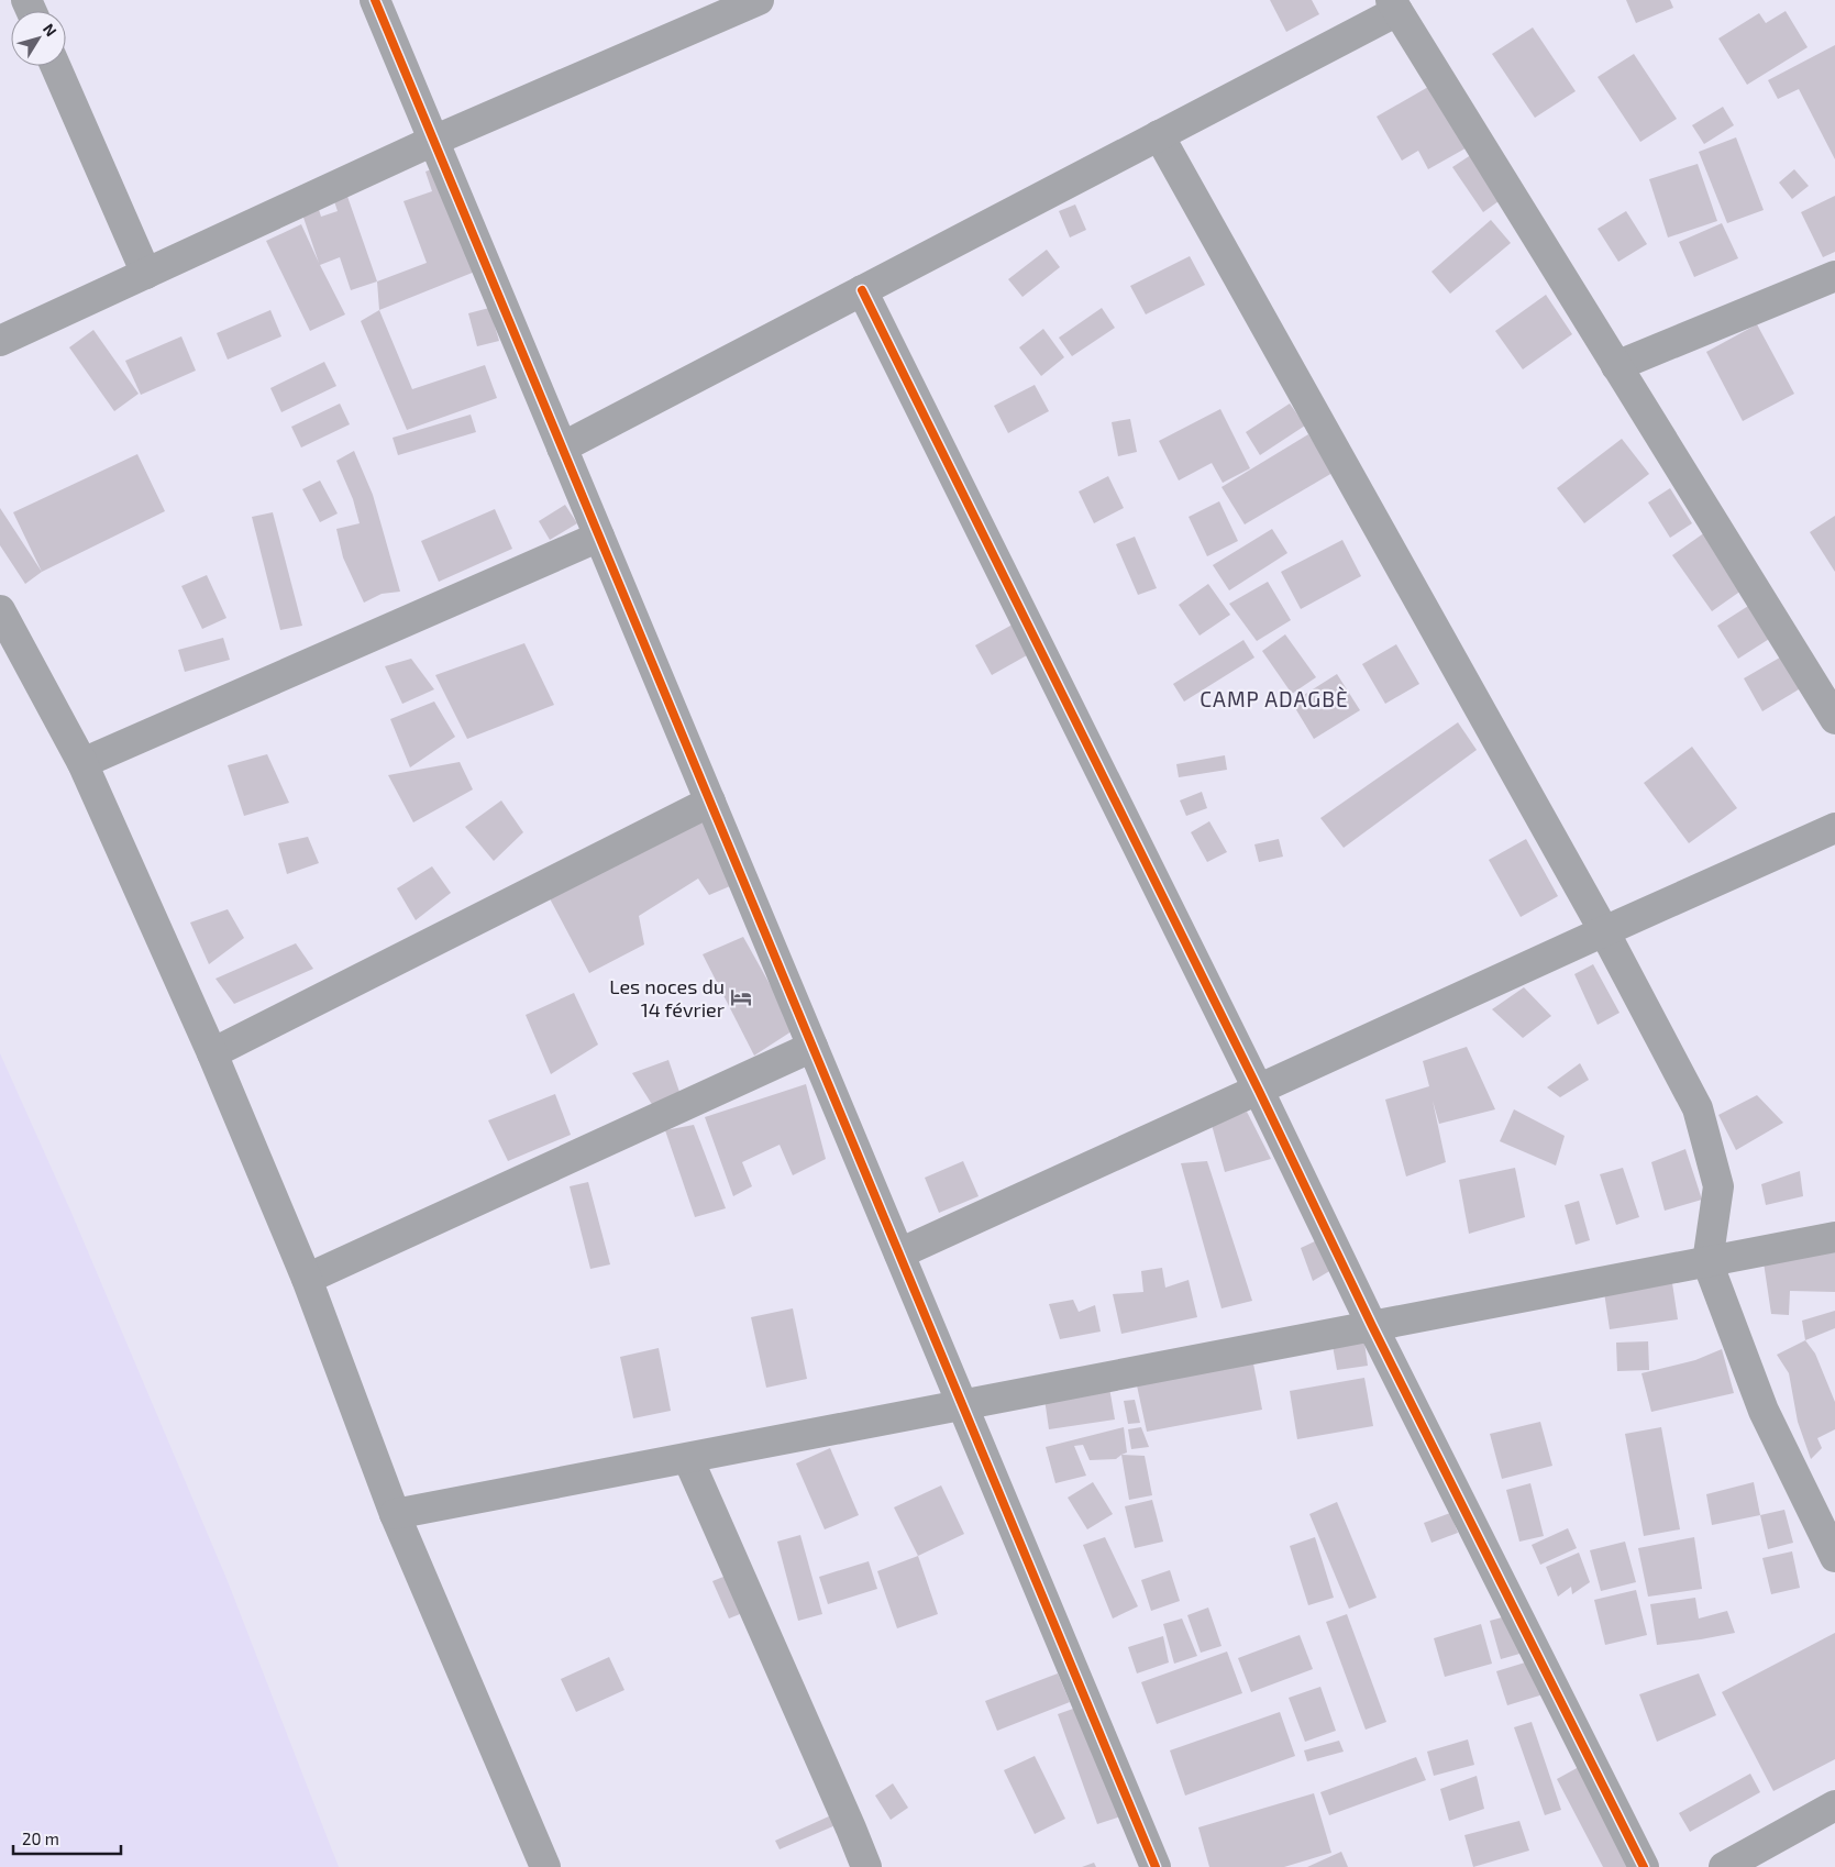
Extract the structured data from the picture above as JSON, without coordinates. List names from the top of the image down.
{
  "districts": ["CAMP ADAGBÈ"],
  "places": {
    "hotel": ["Les noces du 14 février"]
  },
  "scale_bar": "20 m",
  "north": "top right"
}
